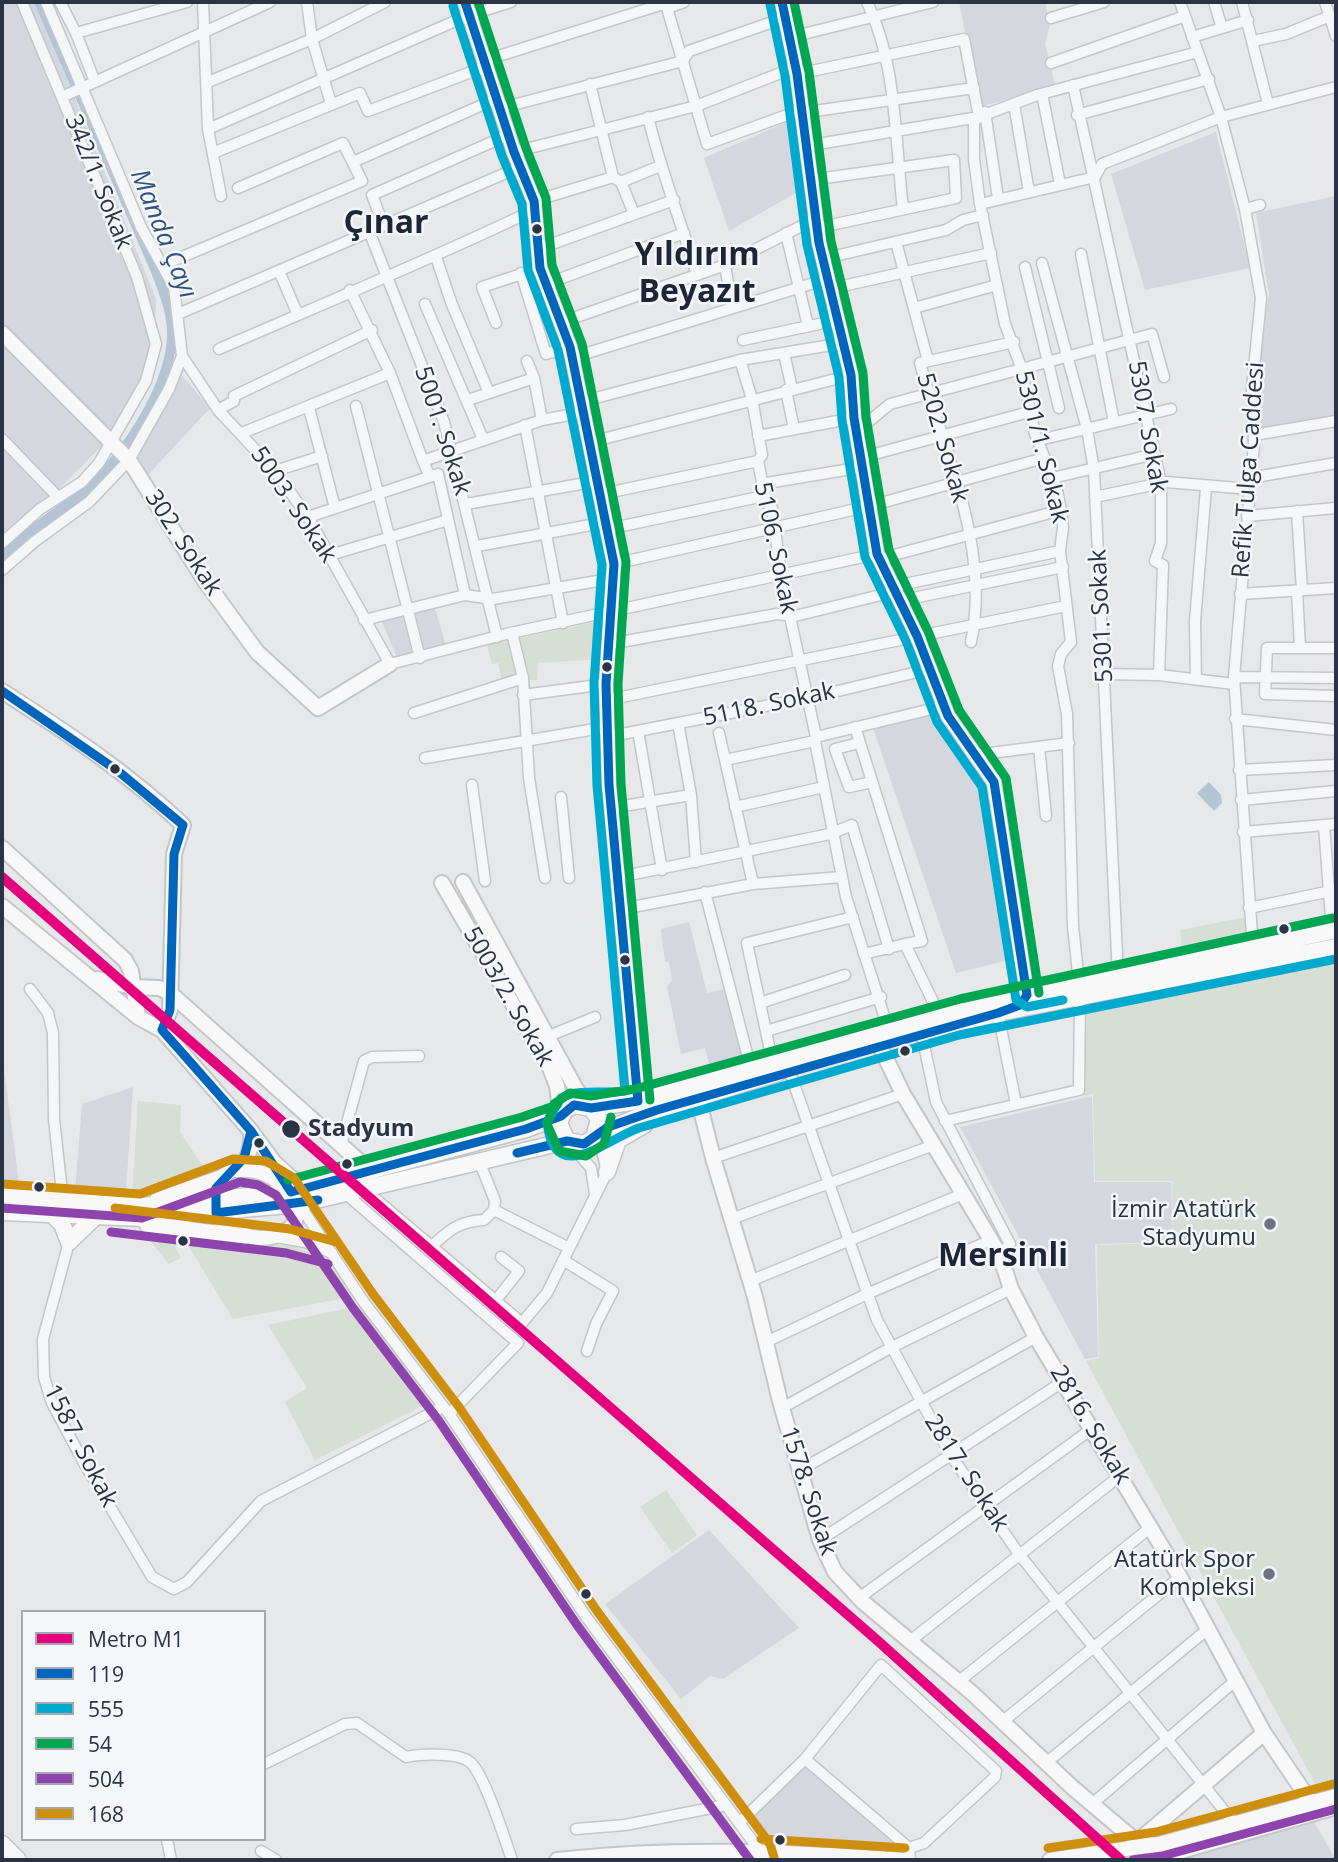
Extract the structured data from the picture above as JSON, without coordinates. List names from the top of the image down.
{
  "streets": {
    "main road": [
      "302. Sokak",
      "5003/2. Sokak",
      "2816. Sokak",
      "1578. Sokak"
    ],
    "street": [
      "342/1. Sokak",
      "5307. Sokak",
      "5001. Sokak",
      "5202. Sokak",
      "5301/1. Sokak",
      "Refik Tulga Caddesi",
      "5003. Sokak",
      "5106. Sokak",
      "5301. Sokak",
      "5118. Sokak",
      "1587. Sokak",
      "2817. Sokak"
    ]
  },
  "crossings": [
    ["342/1. Sokak", "302. Sokak"],
    ["5003. Sokak", "302. Sokak"],
    ["5106. Sokak", "5118. Sokak"],
    ["5106. Sokak", "2816. Sokak"],
    ["2817. Sokak", "1578. Sokak"]
  ],
  "districts": ["Çınar", "Yıldırım Beyazıt", "Mersinli"],
  "water": ["Manda Çayı"],
  "places": ["Stadyum", "İzmir Atatürk Stadyumu", "Atatürk Spor Kompleksi"],
  "lines": [
    "transit line 119",
    "transit line 54",
    "transit line 555",
    "metro line M1",
    "transit line 168",
    "transit line 504"
  ],
  "legend": [
    "Metro M1",
    "119",
    "555",
    "54",
    "504",
    "168"
  ]
}
